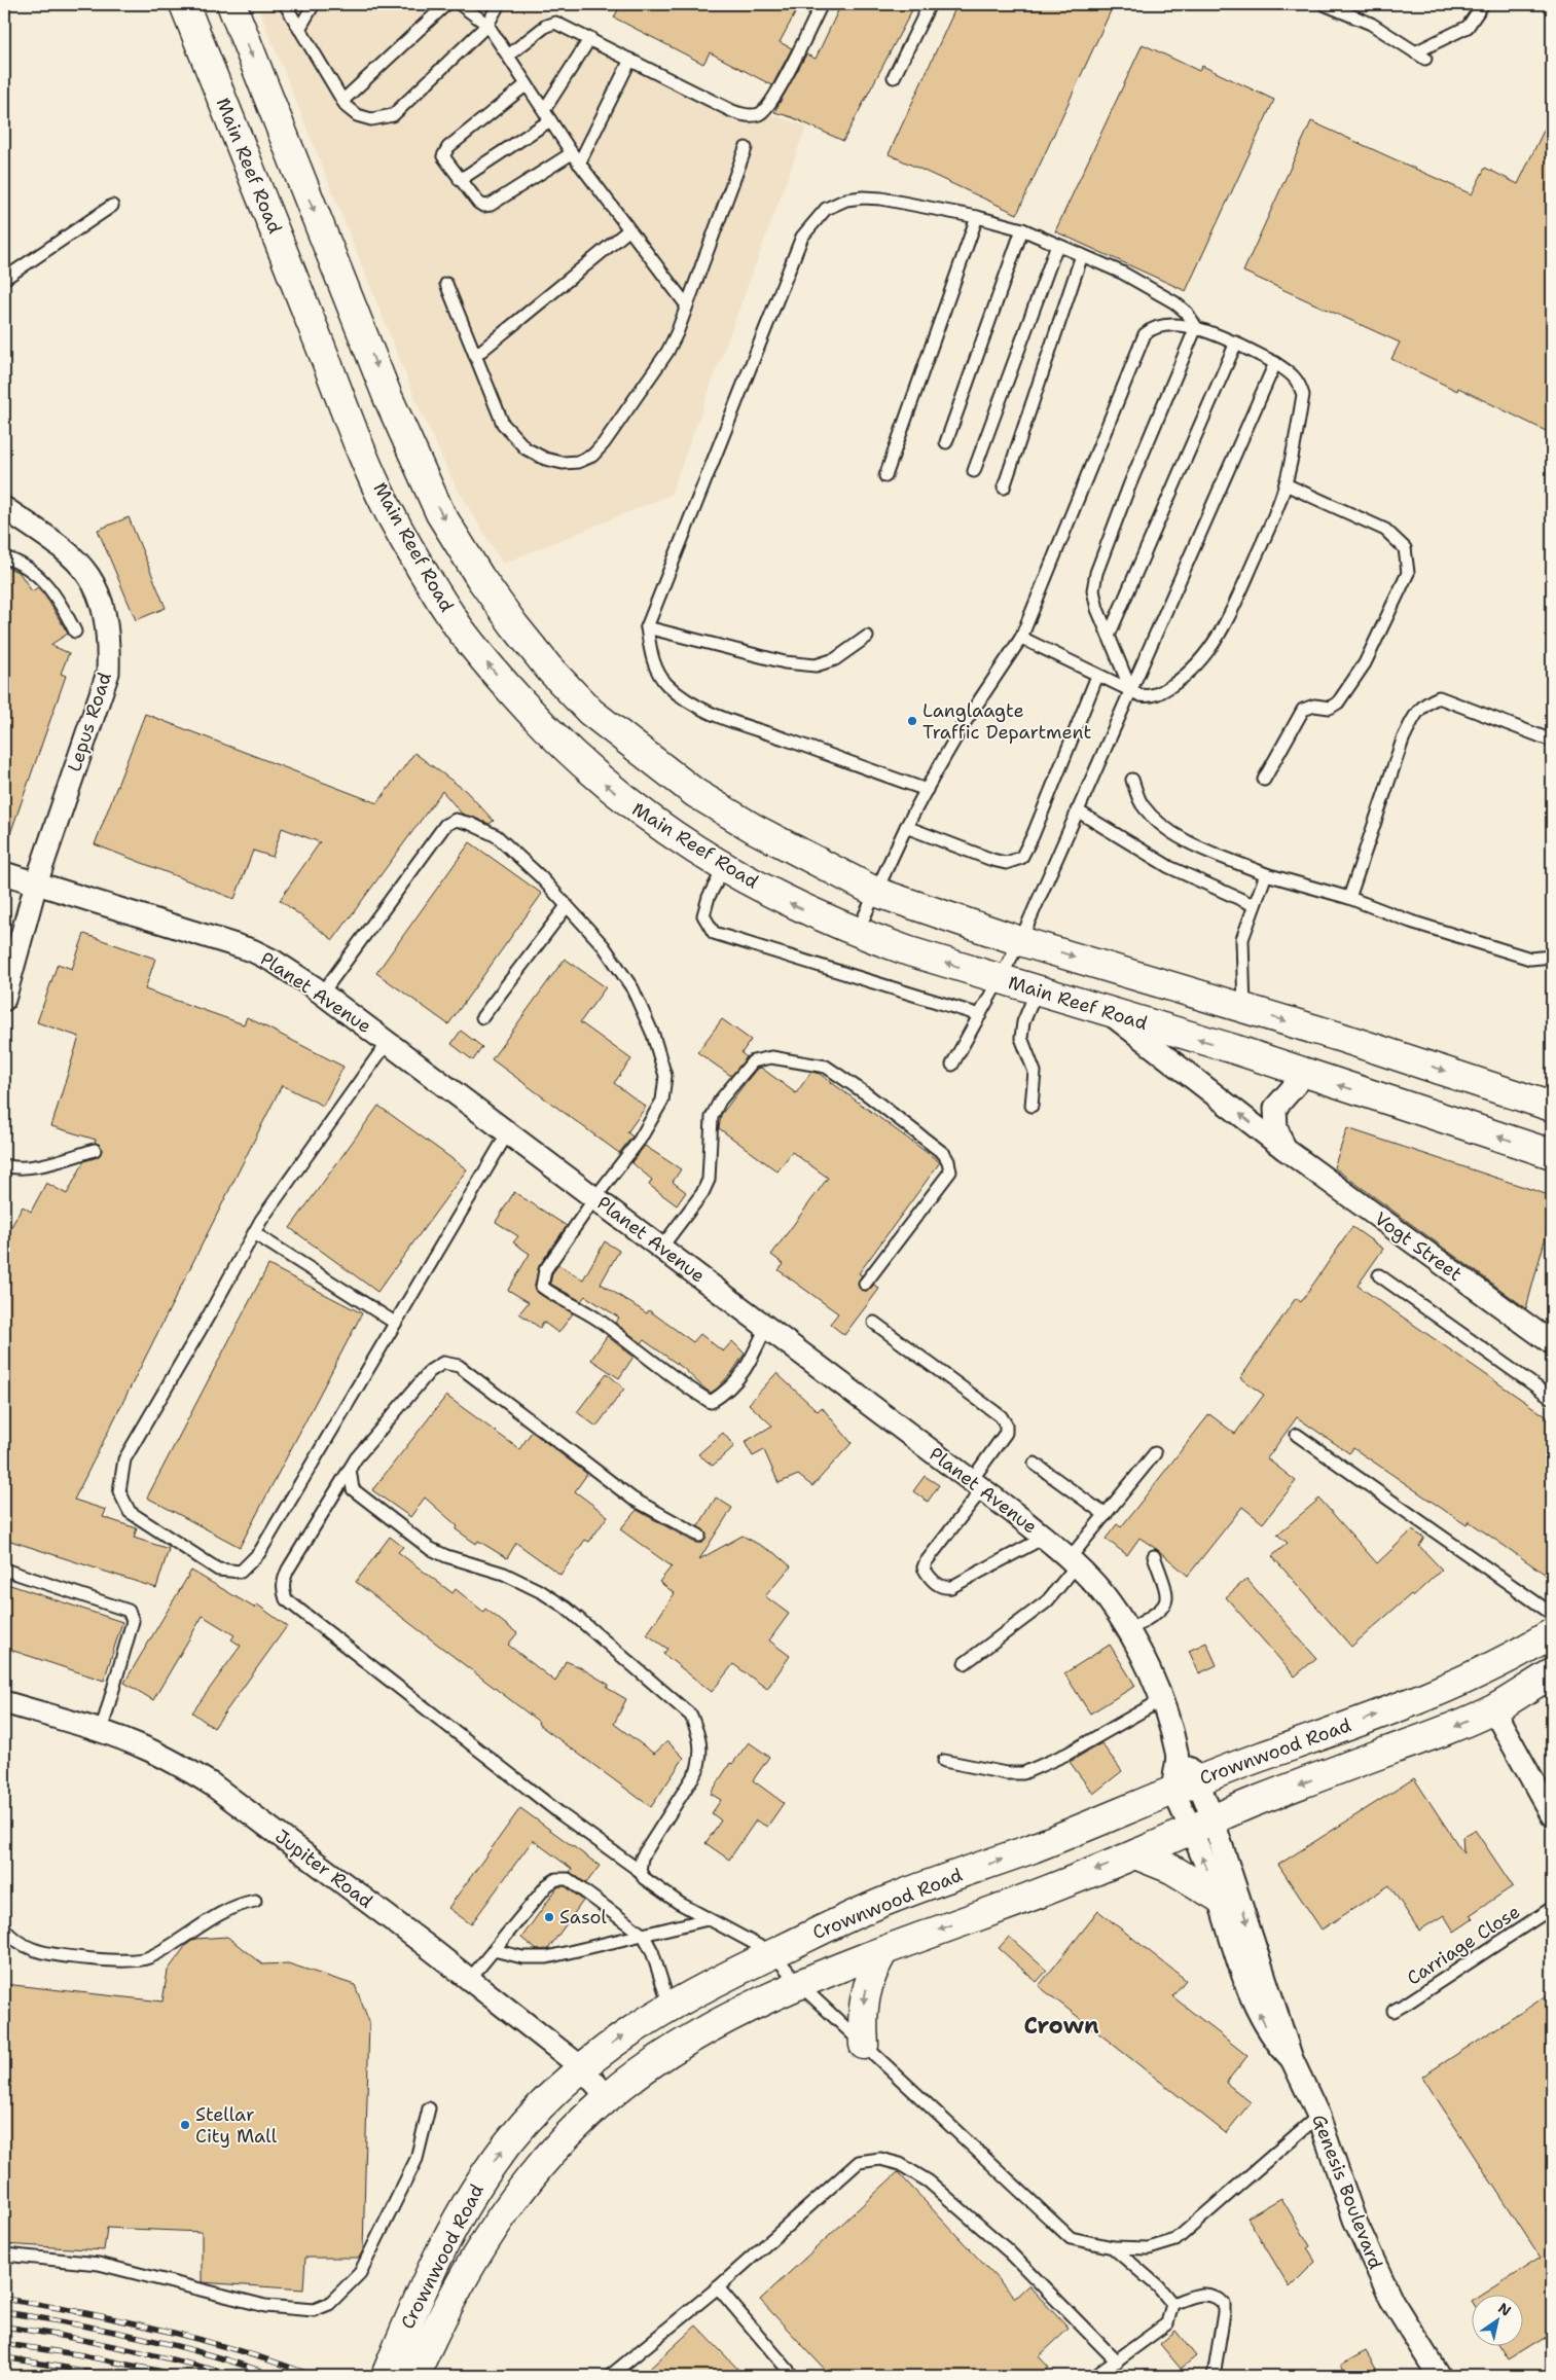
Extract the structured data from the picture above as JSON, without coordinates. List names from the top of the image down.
{
  "streets": {
    "main road": ["Main Reef Road", "Crownwood Road"],
    "street": [
      "Lepus Road",
      "Planet Avenue",
      "Vogt Street",
      "Jupiter Road",
      "Genesis Boulevard"
    ],
    "lane": ["Carriage Close"]
  },
  "crossings": [
    ["Main Reef Road", "Vogt Street"],
    ["Lepus Road", "Planet Avenue"],
    ["Planet Avenue", "Crownwood Road"],
    ["Planet Avenue", "Genesis Boulevard"],
    ["Crownwood Road", "Jupiter Road"],
    ["Crownwood Road", "Genesis Boulevard"]
  ],
  "one_way": ["Vogt Street"],
  "districts": ["Crown"],
  "places": ["Langlaagte Traffic Department", "Sasol", "Stellar City Mall"],
  "north": "top right"
}
